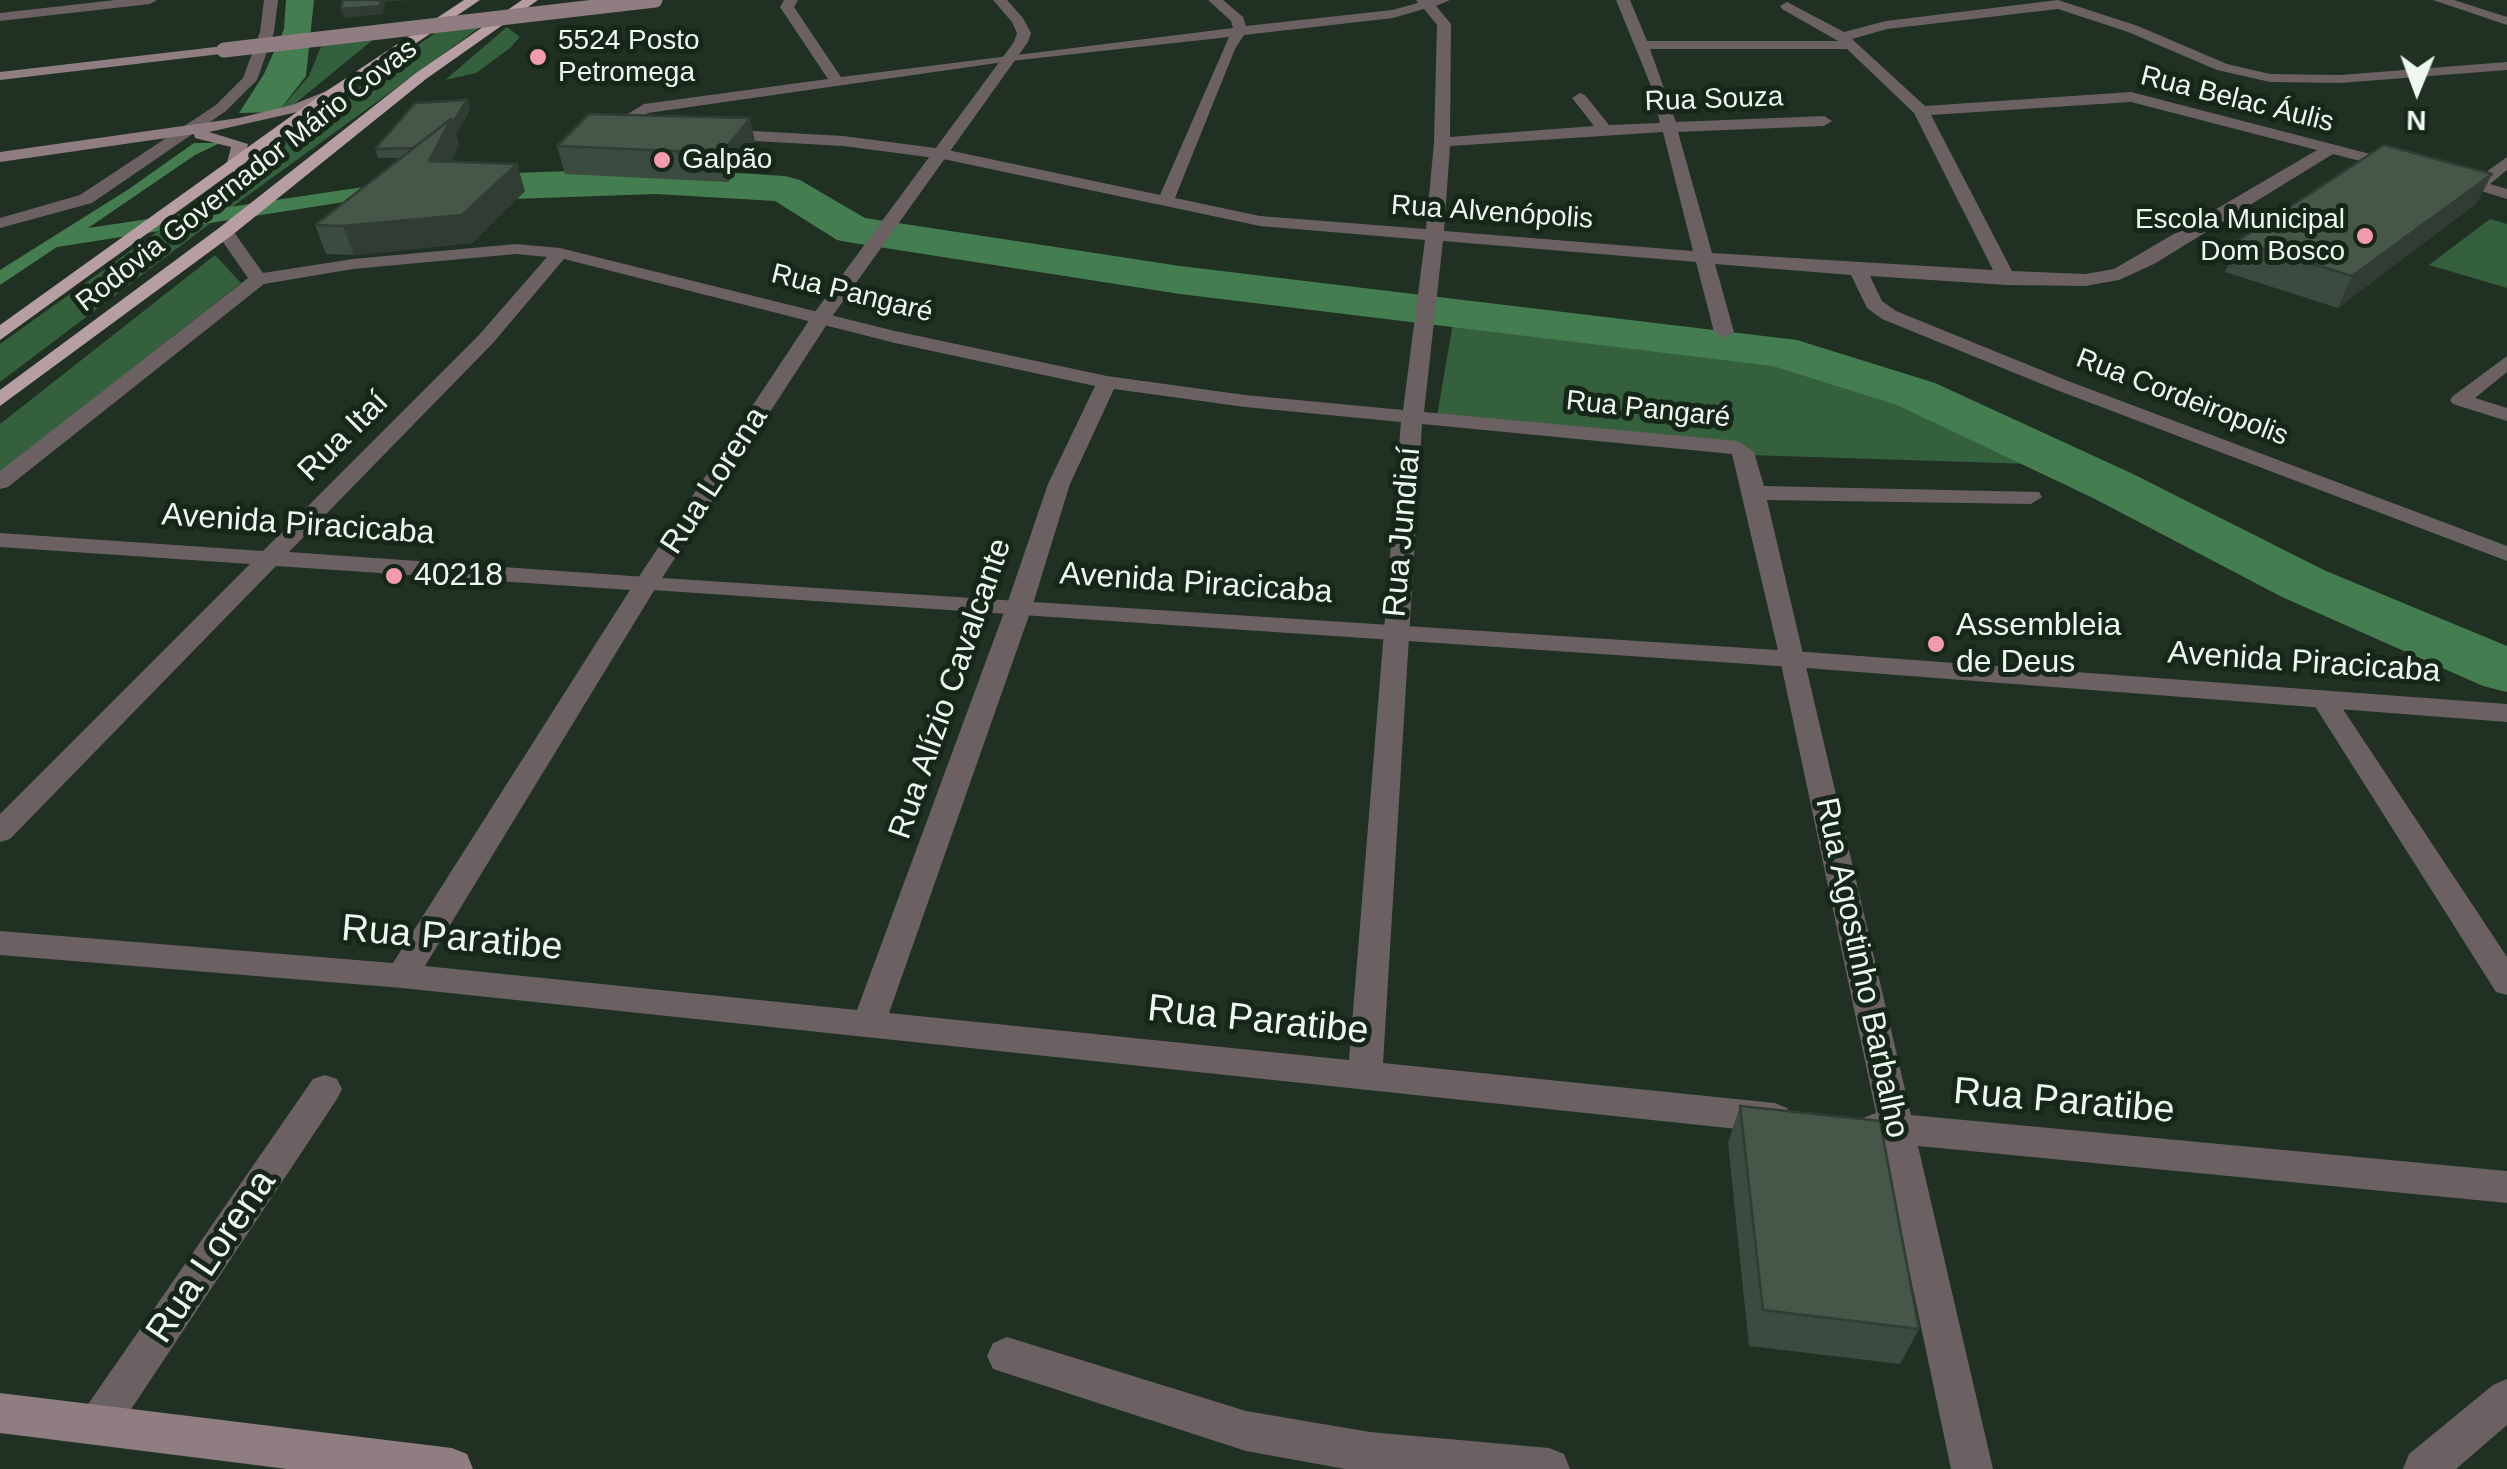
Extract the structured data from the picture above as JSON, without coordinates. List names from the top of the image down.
{
  "streets": {
    "highway": ["Rodovia Governador Mário Covas"],
    "street": [
      "Rua Souza",
      "Rua Belac Áulis",
      "Rua Alvenópolis",
      "Rua Pangaré",
      "Rua Cordeiropolis",
      "Rua Itaí",
      "Rua Lorena",
      "Avenida Piracicaba",
      "Rua Jundiaí",
      "Rua Alízio Cavalcante",
      "Rua Paratibe",
      "Rua Agostinho Barbalho"
    ]
  },
  "crossings": [
    ["Rua Souza", "Rua Jundiaí"],
    ["Rua Belac Áulis", "Rua Alvenópolis"],
    ["Rua Alvenópolis", "Rua Cordeiropolis"],
    ["Rua Alvenópolis", "Rua Lorena"],
    ["Rua Alvenópolis", "Rua Jundiaí"],
    ["Rua Pangaré", "Rua Itaí"],
    ["Rua Pangaré", "Rua Lorena"],
    ["Rua Pangaré", "Rua Jundiaí"],
    ["Rua Pangaré", "Rua Alízio Cavalcante"],
    ["Rua Pangaré", "Rua Agostinho Barbalho"],
    ["Rua Itaí", "Avenida Piracicaba"],
    ["Rua Lorena", "Avenida Piracicaba"],
    ["Rua Lorena", "Rua Paratibe"],
    ["Avenida Piracicaba", "Rua Jundiaí"],
    ["Avenida Piracicaba", "Rua Alízio Cavalcante"],
    ["Avenida Piracicaba", "Rua Agostinho Barbalho"],
    ["Rua Jundiaí", "Rua Paratibe"],
    ["Rua Alízio Cavalcante", "Rua Paratibe"],
    ["Rua Paratibe", "Rua Agostinho Barbalho"]
  ],
  "places": [
    "5524 Posto Petromega",
    "Galpão",
    "Escola Municipal Dom Bosco",
    "40218",
    "Assembleia de Deus"
  ],
  "north": "bottom"
}
